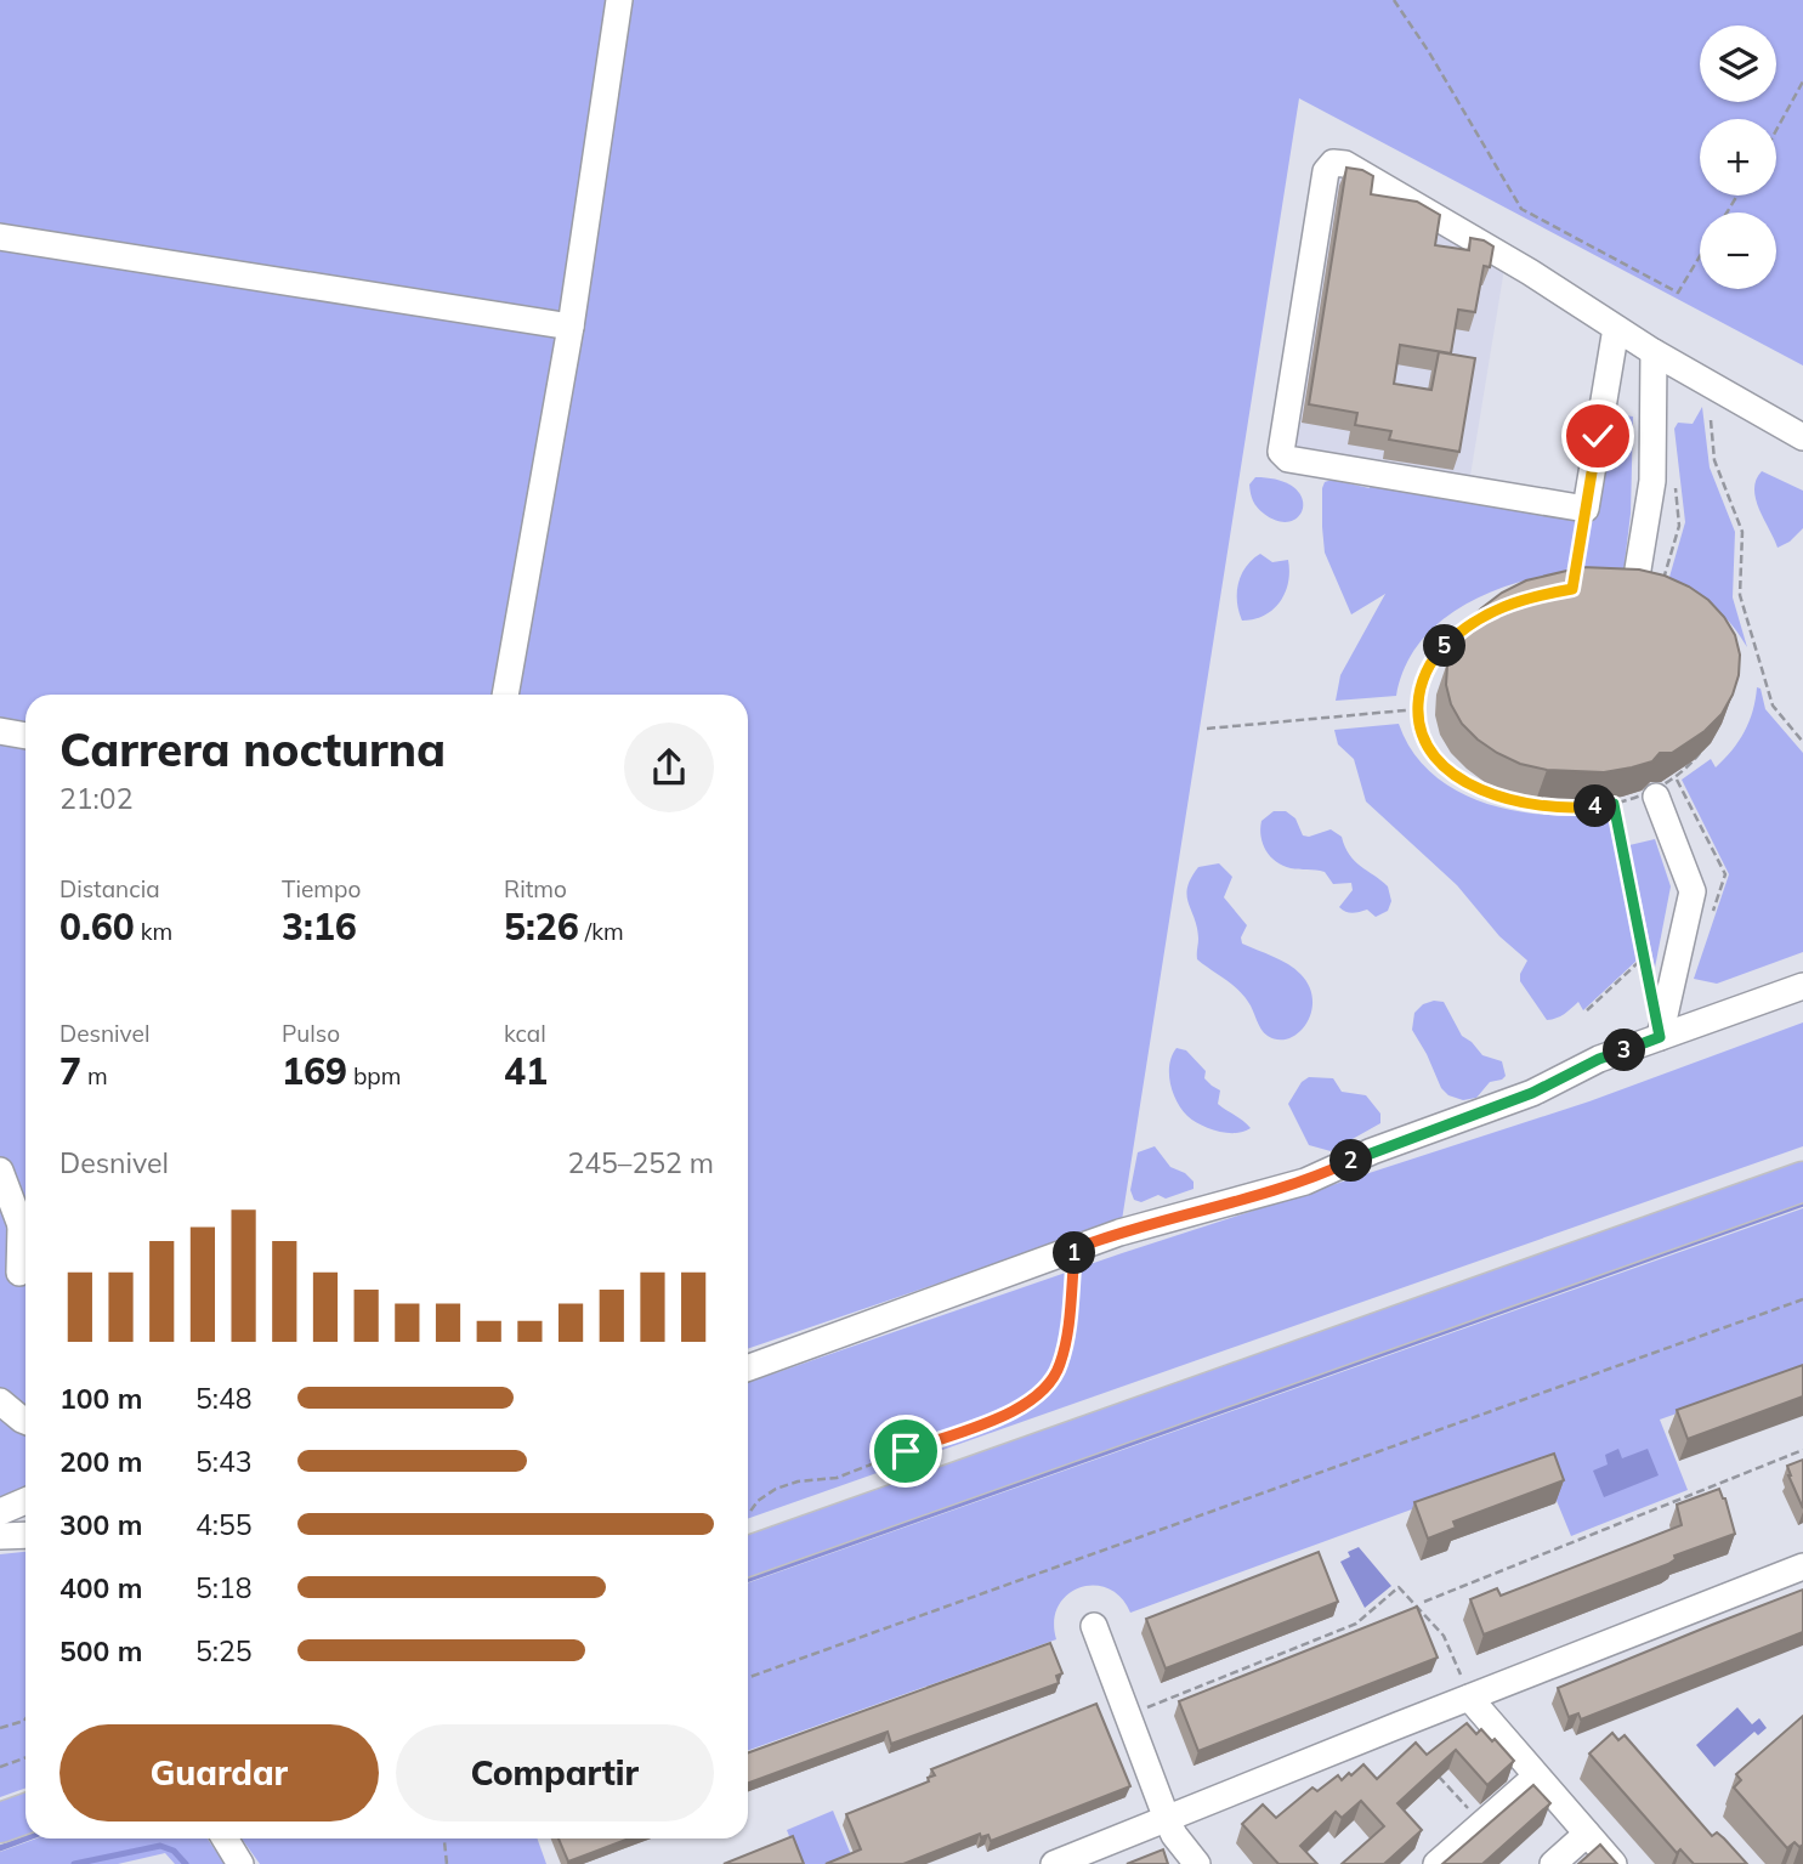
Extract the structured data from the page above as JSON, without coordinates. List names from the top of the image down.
{
  "page": {
    "map_buttons": ["+", "−"],
    "pins": [
      "5",
      "4",
      "3",
      "2",
      "1"
    ],
    "heading": ["Carrera nocturna", "21:02"],
    "stats": [
      ["Distancia", "0.60 km"],
      ["Tiempo", "3:16"],
      ["Ritmo", "5:26 /km"],
      ["Desnivel", "7 m"],
      ["Pulso", "169 bpm"],
      ["kcal", "41"]
    ],
    "chart": ["Desnivel", "245–252 m"],
    "list": [
      {
        "name": "100 m",
        "note": "5:48"
      },
      {
        "name": "200 m",
        "note": "5:43"
      },
      {
        "name": "300 m",
        "note": "4:55"
      },
      {
        "name": "400 m",
        "note": "5:18"
      },
      {
        "name": "500 m",
        "note": "5:25"
      }
    ],
    "buttons": ["Guardar", "Compartir"]
  }
}
